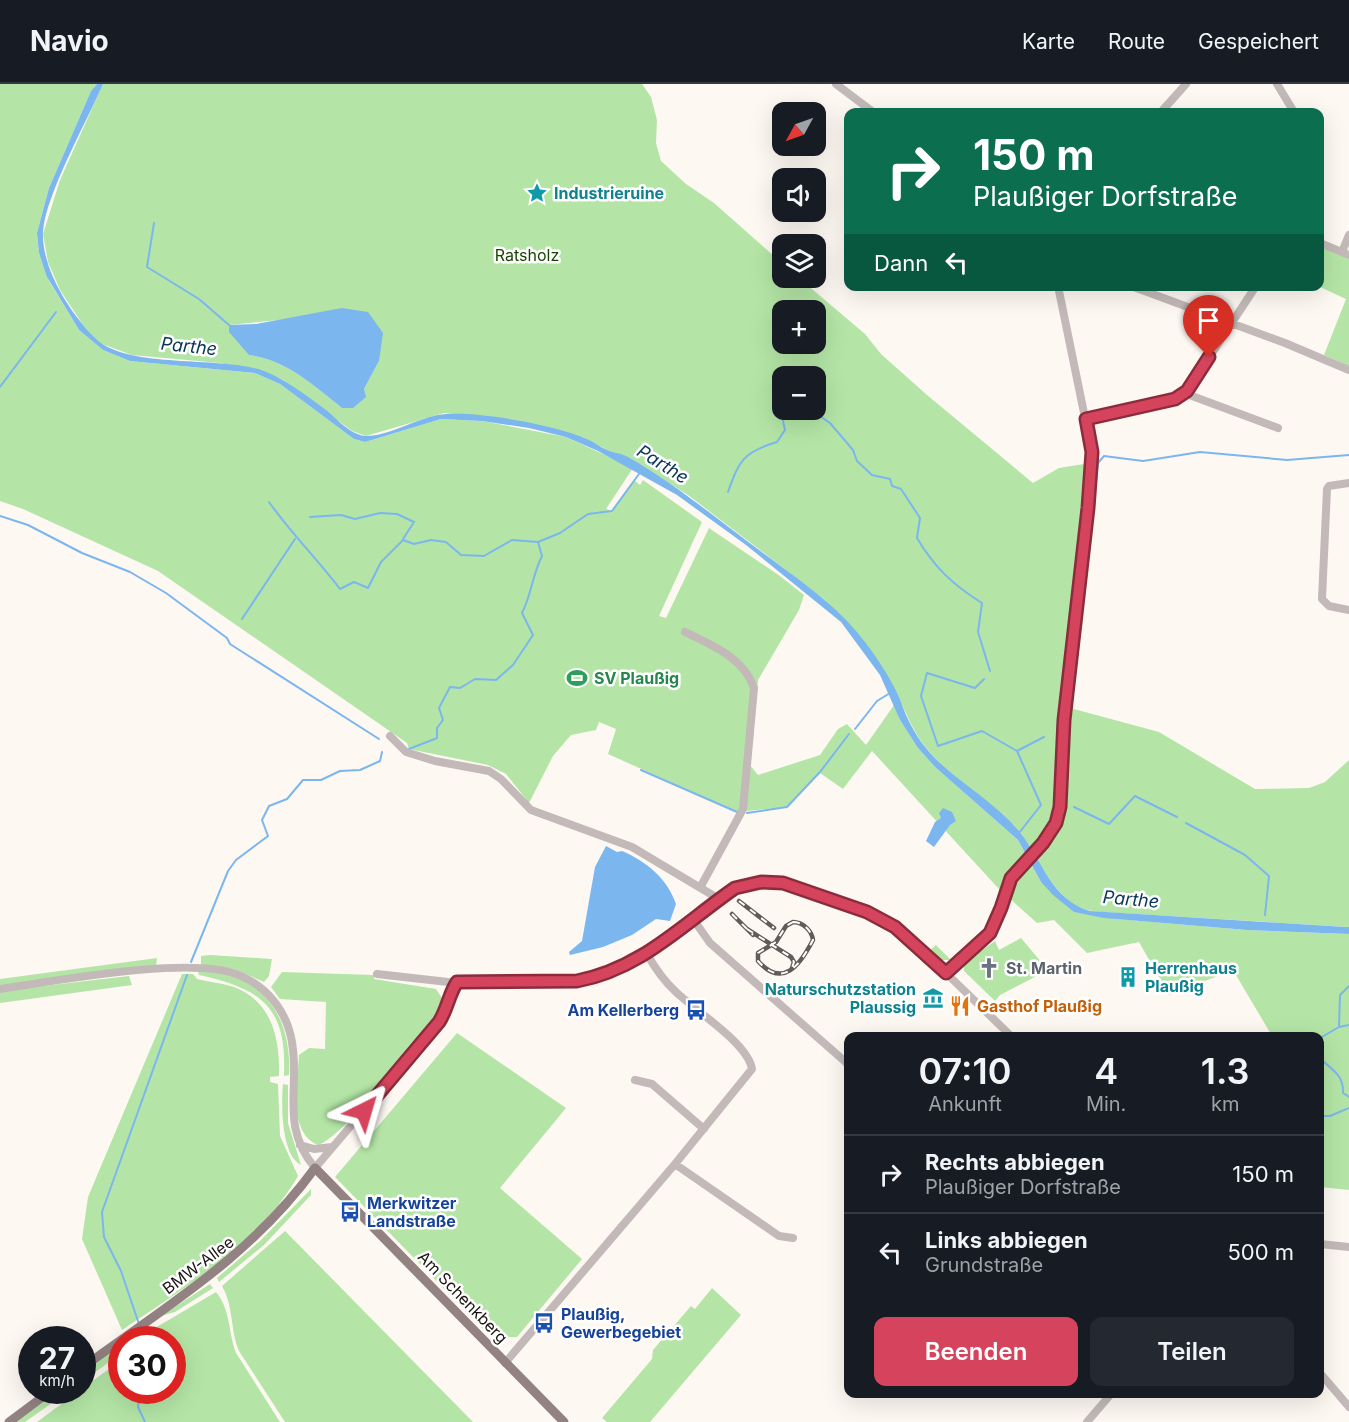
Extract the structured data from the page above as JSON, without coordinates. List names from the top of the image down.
{
  "streets": {
    "main road": ["BMW-Allee", "Am Schenkberg"]
  },
  "crossings": [
    ["BMW-Allee", "Am Schenkberg"]
  ],
  "water": ["Parthe"],
  "parks": ["Ratsholz"],
  "places": {
    "place": ["Industrieruine"],
    "sports": ["SV Plaußig"],
    "church": ["St. Martin"],
    "building": ["Herrenhaus Plaußig"],
    "museum": ["Naturschutzstation Plaussig"],
    "restaurant": ["Gasthof Plaußig"],
    "bus stop": ["Am Kellerberg", "Merkwitzer Landstraße", "Plaußig, Gewerbegebiet"]
  },
  "north": "bottom left",
  "page": {
    "header": "Navio",
    "nav": ["Karte", "Route", "Gespeichert"],
    "map_buttons": ["+", "−"],
    "turn": ["150 m", "Plaußiger Dorfstraße"],
    "then": "Dann",
    "eta": [
      "07:10",
      "Ankunft",
      "4",
      "Min.",
      "1.3",
      "km"
    ],
    "list": [
      {
        "name": "Rechts abbiegen",
        "note": "Plaußiger Dorfstraße",
        "value": "150 m"
      },
      {
        "name": "Links abbiegen",
        "note": "Grundstraße",
        "value": "500 m"
      }
    ],
    "buttons": ["Beenden", "Teilen"],
    "speed": "27 km/h",
    "limit": "30"
  }
}
